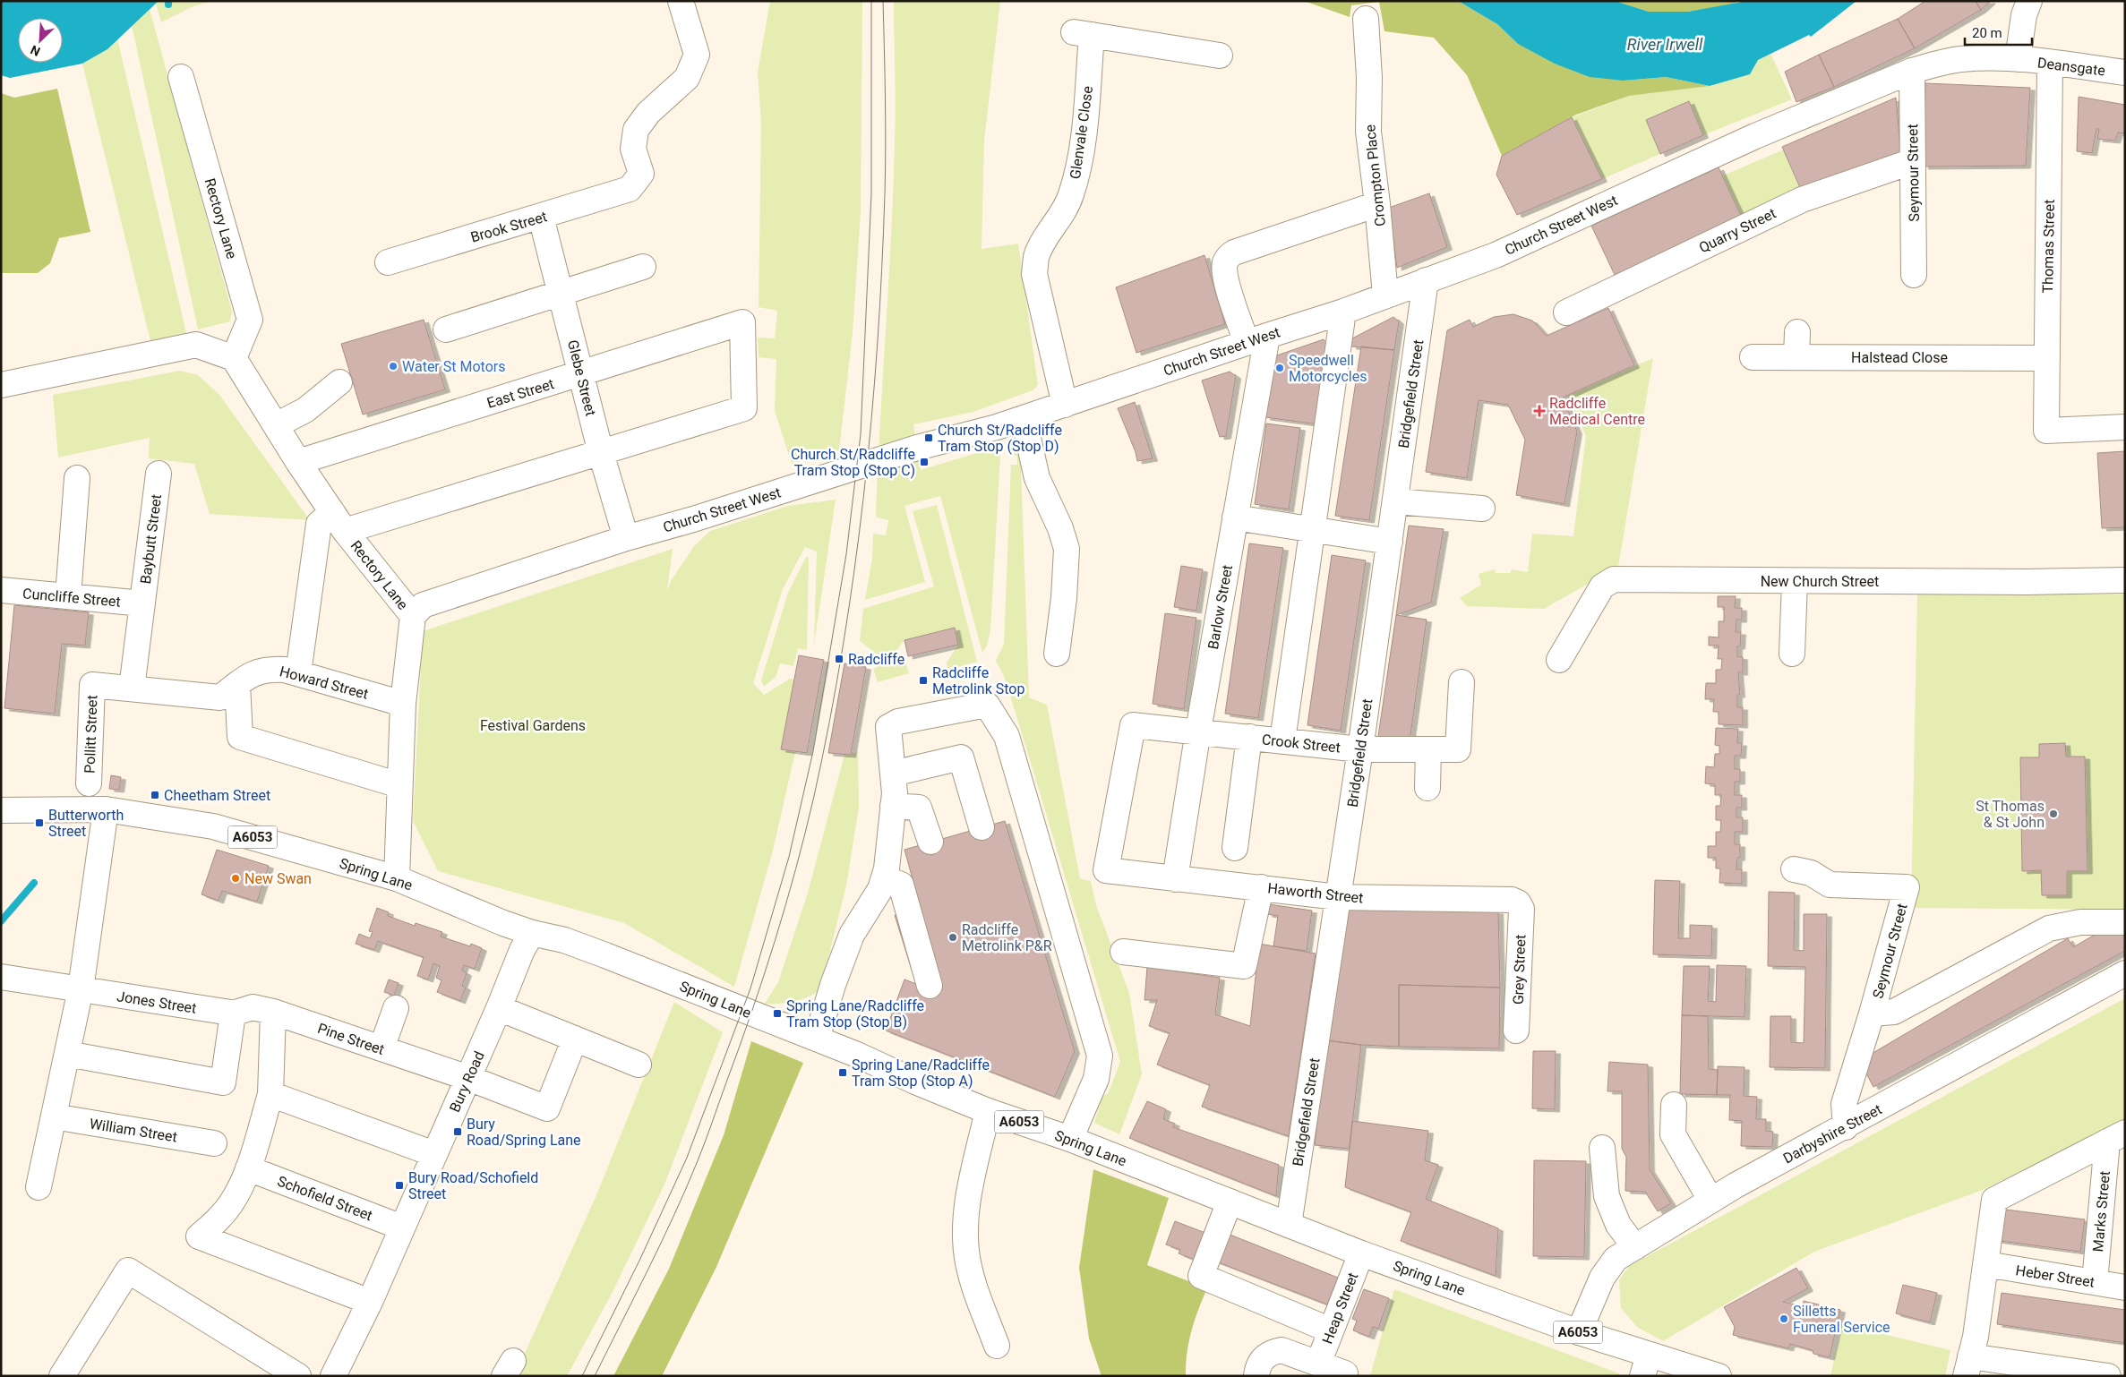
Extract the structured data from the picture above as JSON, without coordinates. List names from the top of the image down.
{
  "streets": {
    "street": [
      "Deansgate",
      "Glenvale Close",
      "Seymour Street",
      "Crompton Place",
      "Rectory Lane",
      "Church Street West",
      "Brook Street",
      "Quarry Street",
      "Thomas Street",
      "Halstead Close",
      "Glebe Street",
      "East Street",
      "Bridgefield Street",
      "Baybutt Street",
      "New Church Street",
      "Cuncliffe Street",
      "Barlow Street",
      "Howard Street",
      "Pollitt Street",
      "Crook Street",
      "A6053",
      "Spring Lane",
      "Haworth Street",
      "Grey Street",
      "Jones Street",
      "Pine Street",
      "Bury Road",
      "William Street",
      "Darbyshire Street",
      "Schofield Street",
      "Marks Street",
      "Heber Street",
      "Heap Street"
    ]
  },
  "crossings": [
    ["Deansgate", "Church Street West"],
    ["Deansgate", "Thomas Street"],
    ["Glenvale Close", "Church Street West"],
    ["Seymour Street", "Church Street West"],
    ["Seymour Street", "Quarry Street"],
    ["Seymour Street", "Darbyshire Street"],
    ["Crompton Place", "Church Street West"],
    ["Rectory Lane", "Church Street West"],
    ["Rectory Lane", "East Street"],
    ["Rectory Lane", "Howard Street"],
    ["Rectory Lane", "Spring Lane"],
    ["Church Street West", "Glebe Street"],
    ["Church Street West", "Bridgefield Street"],
    ["Church Street West", "Barlow Street"],
    ["Brook Street", "Glebe Street"],
    ["Thomas Street", "Halstead Close"],
    ["Glebe Street", "East Street"],
    ["Bridgefield Street", "Crook Street"],
    ["Bridgefield Street", "Spring Lane"],
    ["Bridgefield Street", "Haworth Street"],
    ["Baybutt Street", "Cuncliffe Street"],
    ["Baybutt Street", "Howard Street"],
    ["Barlow Street", "Crook Street"],
    ["Barlow Street", "Haworth Street"],
    ["Howard Street", "Pollitt Street"],
    ["Crook Street", "Haworth Street"],
    ["A6053", "Spring Lane"],
    ["Spring Lane", "Bury Road"],
    ["Spring Lane", "Darbyshire Street"],
    ["Spring Lane", "Heap Street"],
    ["Haworth Street", "Grey Street"],
    ["Jones Street", "Pine Street"],
    ["Pine Street", "Bury Road"],
    ["Bury Road", "Schofield Street"],
    ["Marks Street", "Heber Street"]
  ],
  "water": ["River Irwell"],
  "parks": ["Festival Gardens"],
  "places": {
    "other": [
      "Water St Motors",
      "Speedwell Motorcycles",
      "St Thomas & St John",
      "New Swan",
      "Radcliffe Metrolink P&R",
      "Silletts Funeral Service"
    ],
    "health": ["Radcliffe Medical Centre"],
    "transit": [
      "Church St/Radcliffe Tram Stop (Stop D)",
      "Church St/Radcliffe Tram Stop (Stop C)",
      "Radcliffe",
      "Radcliffe Metrolink Stop",
      "Cheetham Street",
      "Butterworth Street",
      "Spring Lane/Radcliffe Tram Stop (Stop B)",
      "Spring Lane/Radcliffe Tram Stop (Stop A)",
      "Bury Road/Spring Lane",
      "Bury Road/Schofield Street"
    ]
  },
  "scale_bar": "20 m",
  "north": "bottom left"
}
